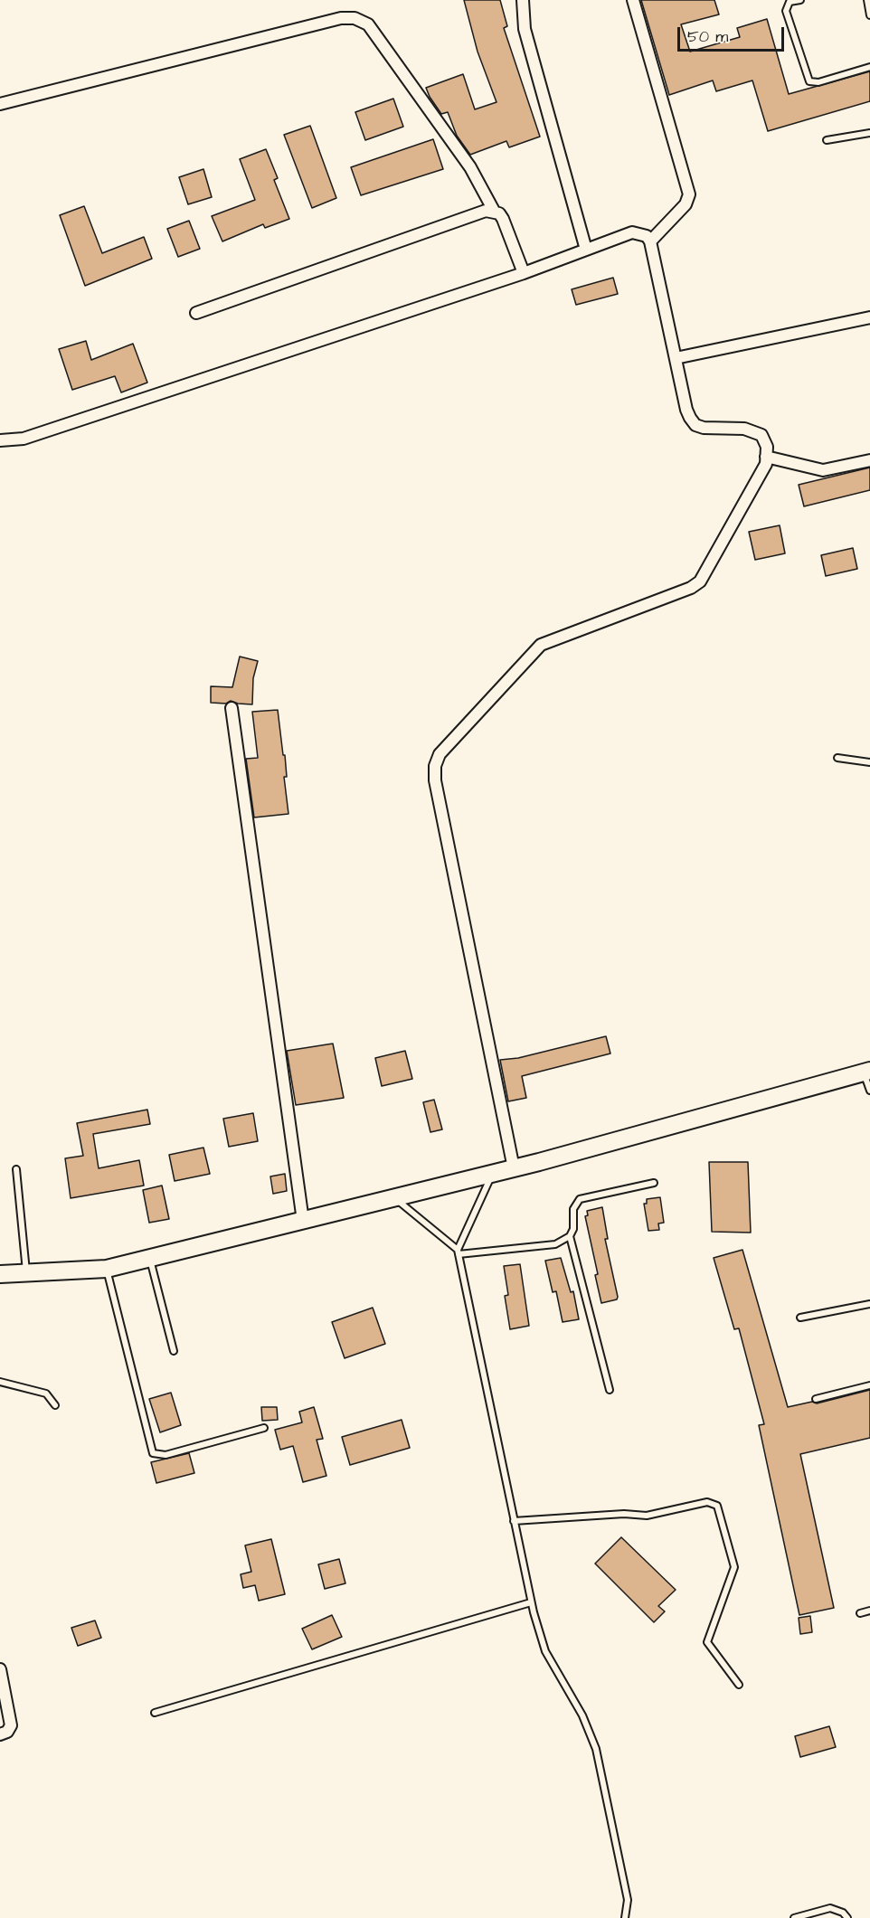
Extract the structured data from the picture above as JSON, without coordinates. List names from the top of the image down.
{
  "scale_bar": "50 m"
}
